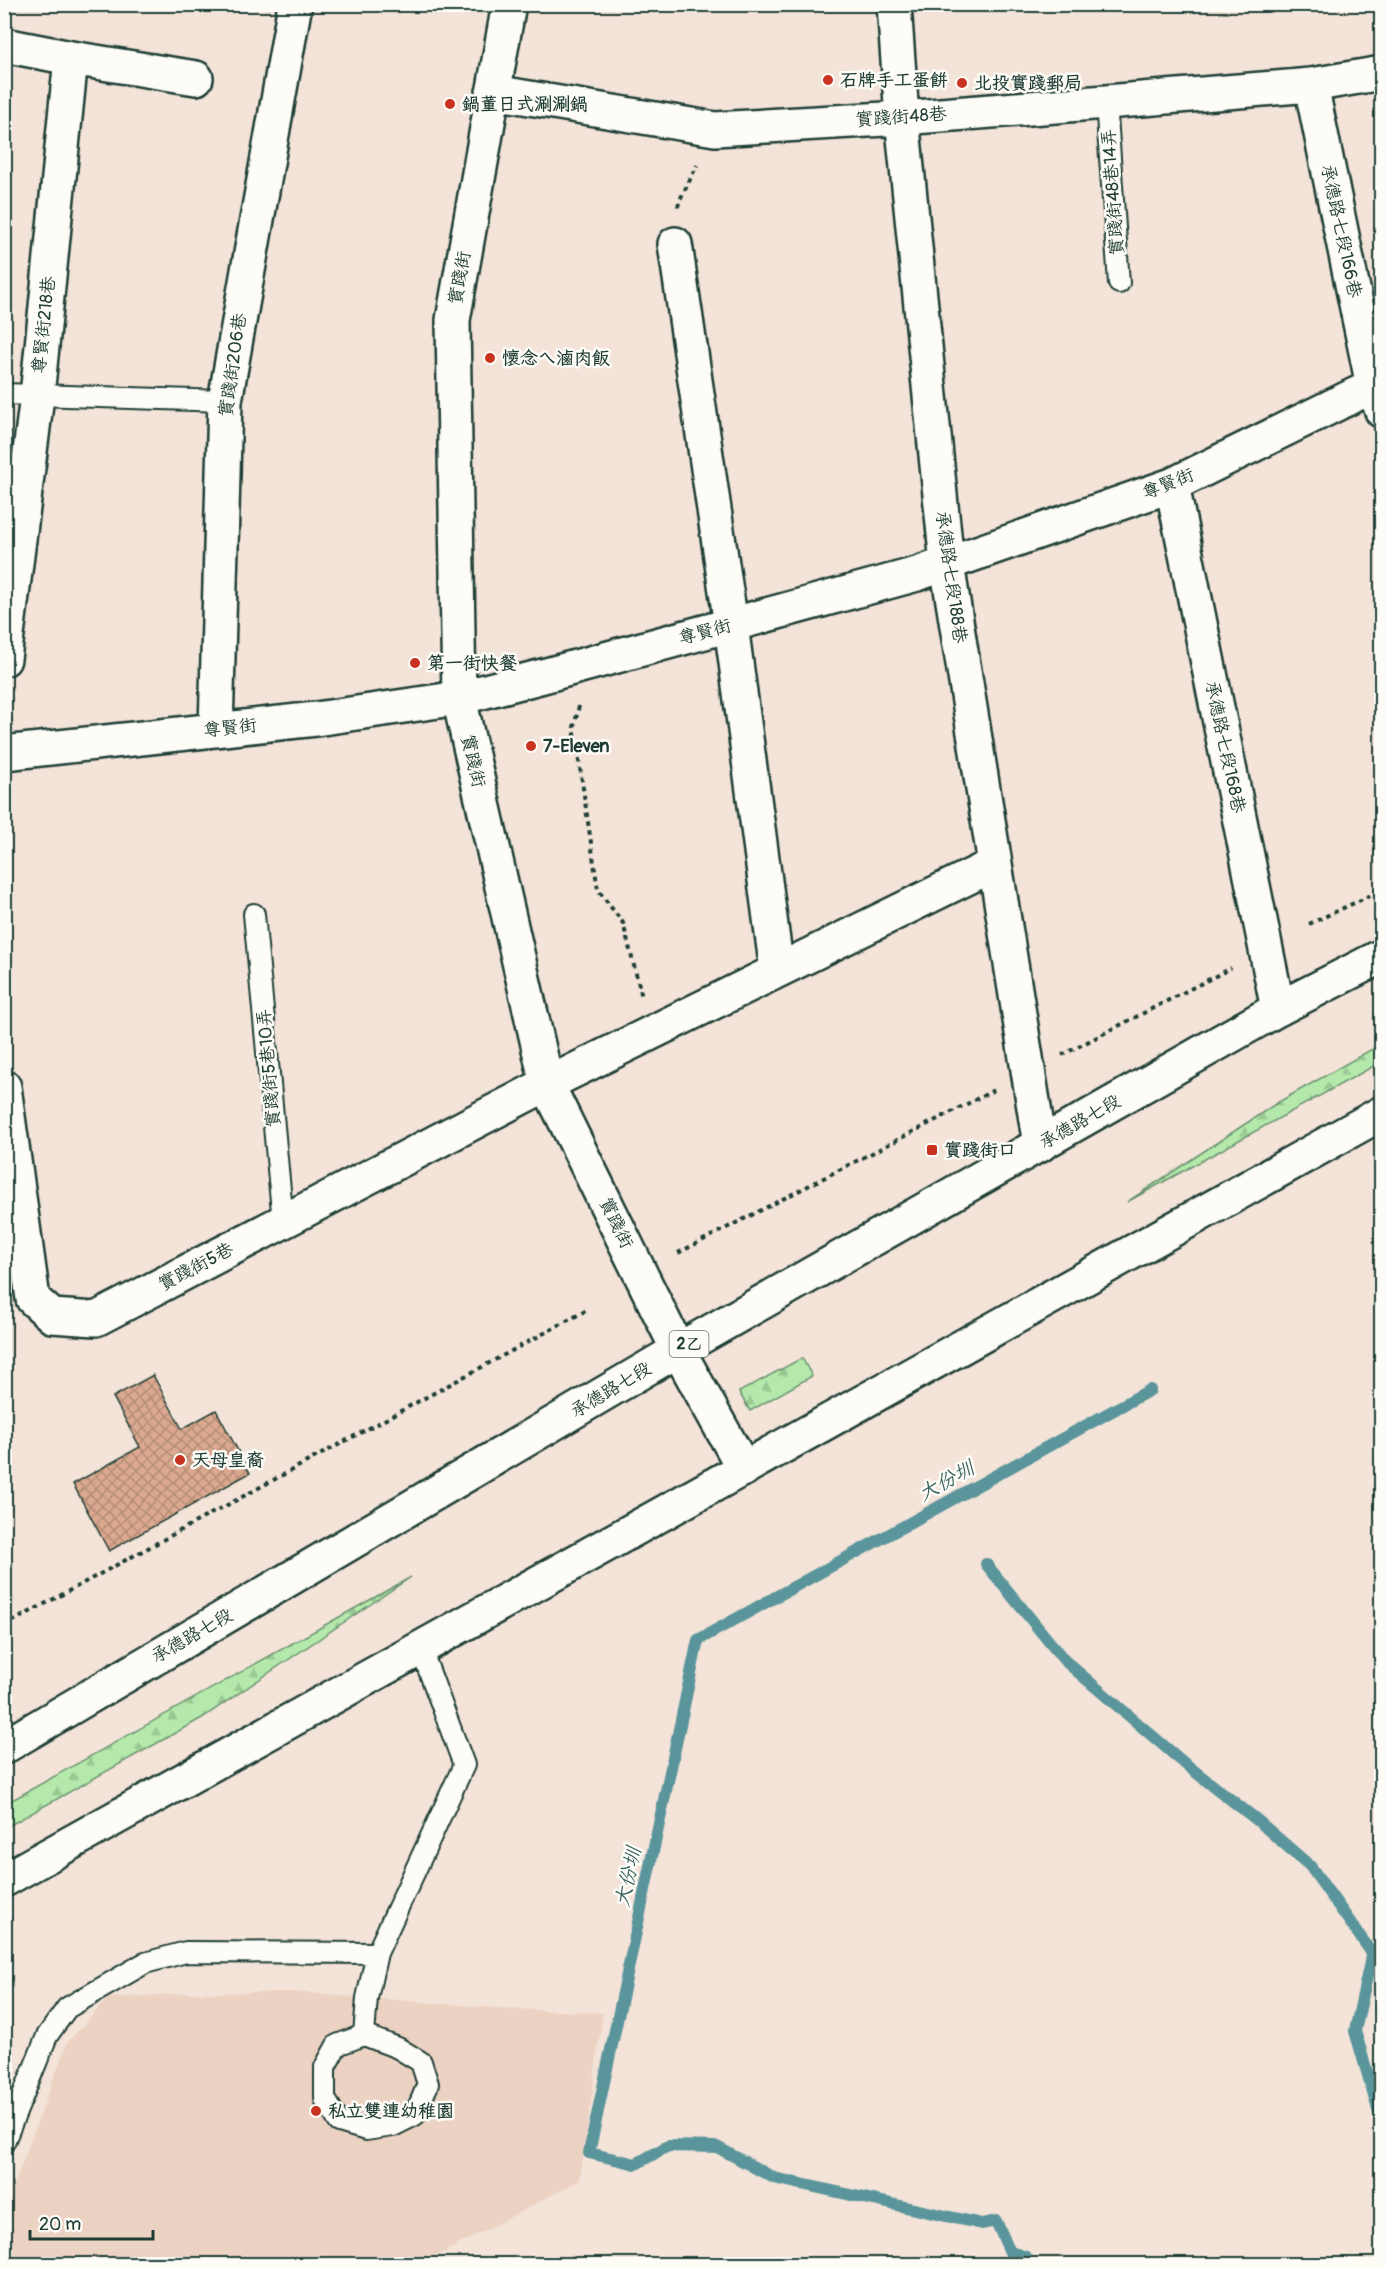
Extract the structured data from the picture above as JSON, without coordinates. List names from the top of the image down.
{
  "streets": {
    "street": [
      "實踐街48巷",
      "承德路七段166巷",
      "實踐街",
      "尊賢街218巷",
      "實踐街206巷",
      "尊賢街",
      "承德路七段188巷",
      "承德路七段168巷",
      "承德路七段",
      "實踐街5巷",
      "2乙"
    ],
    "lane": ["實踐街48巷14弄", "實踐街5巷10弄"]
  },
  "crossings": [
    ["實踐街48巷", "實踐街48巷14弄"],
    ["實踐街48巷", "承德路七段166巷"],
    ["實踐街48巷", "實踐街"],
    ["實踐街48巷", "承德路七段188巷"],
    ["承德路七段166巷", "尊賢街"],
    ["實踐街", "尊賢街"],
    ["實踐街", "承德路七段"],
    ["實踐街", "實踐街5巷"],
    ["實踐街206巷", "尊賢街"],
    ["尊賢街", "承德路七段188巷"],
    ["尊賢街", "承德路七段168巷"],
    ["承德路七段188巷", "承德路七段"],
    ["承德路七段188巷", "實踐街5巷"],
    ["承德路七段168巷", "承德路七段"],
    ["實踐街5巷10弄", "實踐街5巷"]
  ],
  "water": ["大份圳"],
  "places": {
    "other": [
      "石牌手工蛋餅",
      "北投實踐郵局",
      "鍋董日式涮涮鍋",
      "懷念ㄟ滷肉飯",
      "第一街快餐",
      "7-Eleven",
      "天母皇裔",
      "私立雙連幼稚園"
    ],
    "transit": ["實踐街口"]
  },
  "scale_bar": "20 m"
}
